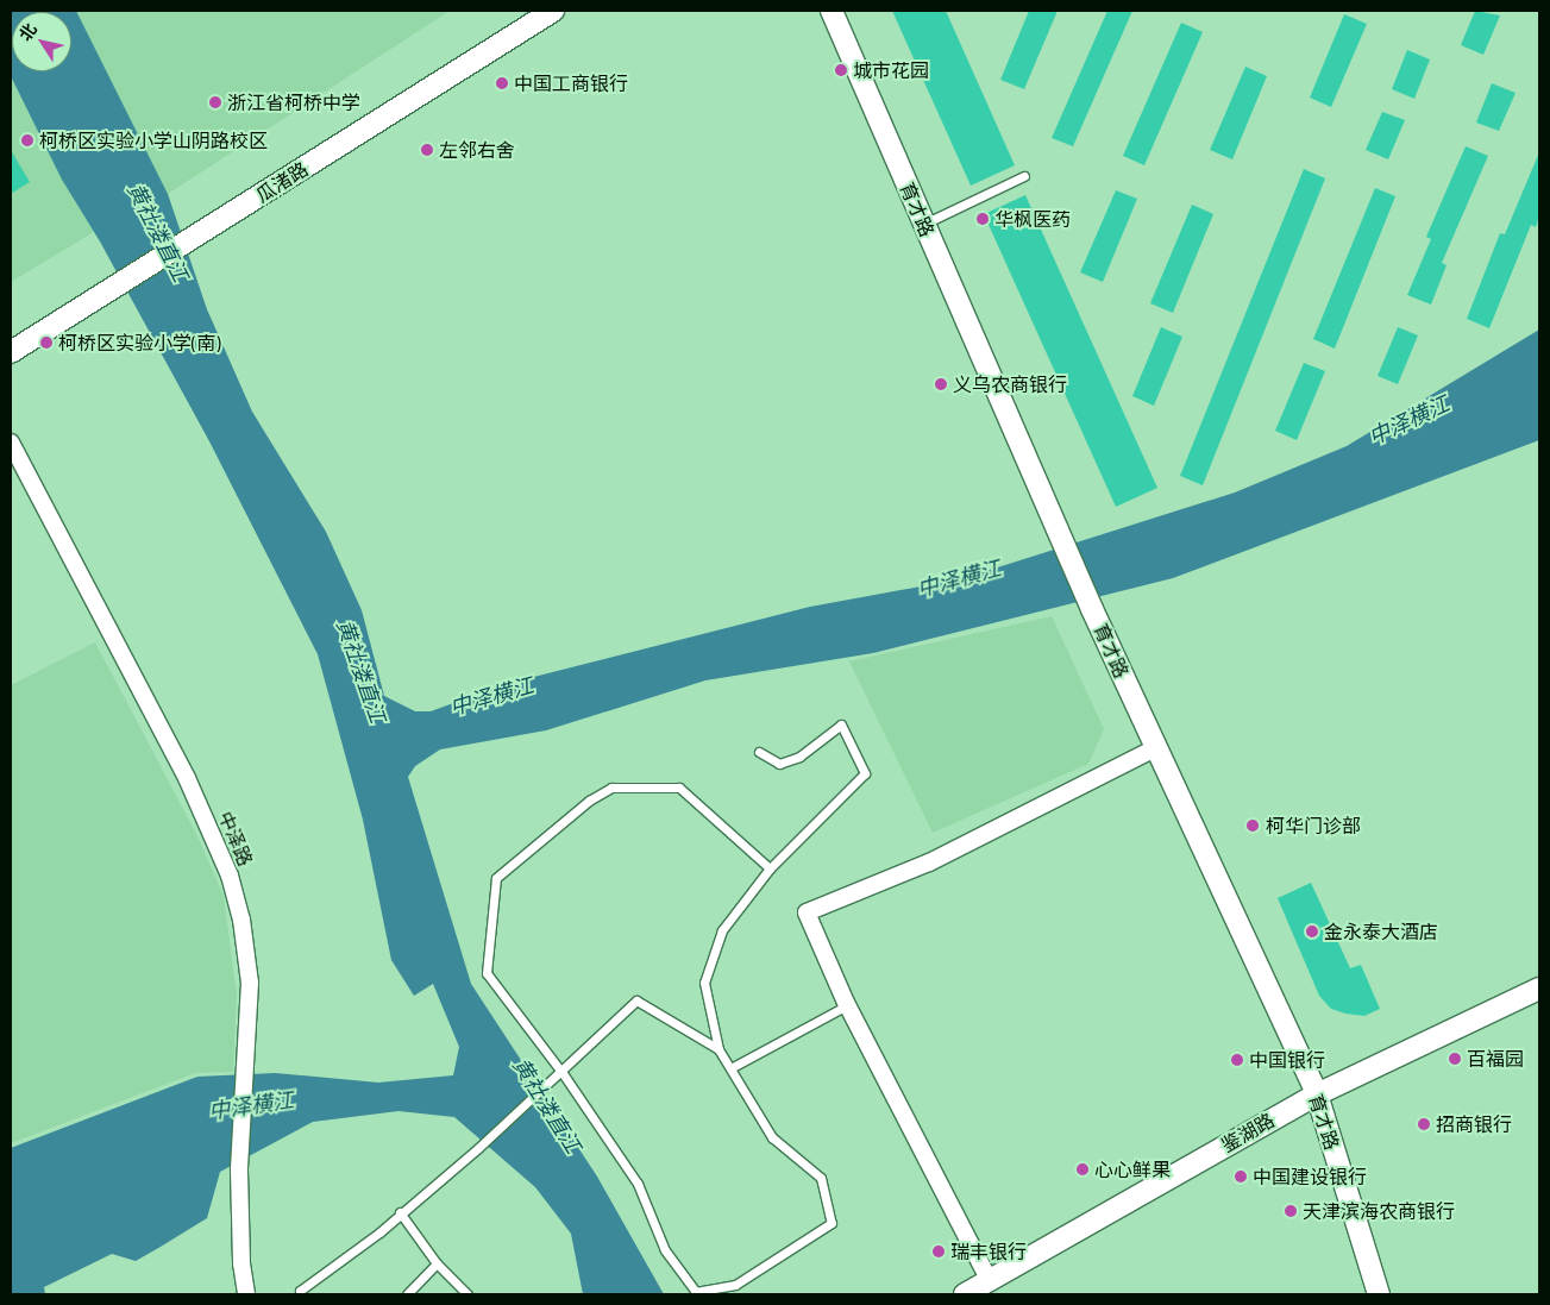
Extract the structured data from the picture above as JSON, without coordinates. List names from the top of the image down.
{
  "streets": {
    "street": [
      "瓜渚路",
      "育才路",
      "中泽路",
      "鉴湖路"
    ]
  },
  "crossings": [
    ["育才路", "鉴湖路"]
  ],
  "water": ["黄社溇直江", "中泽横江"],
  "places": [
    "城市花园",
    "中国工商银行",
    "浙江省柯桥中学",
    "柯桥区实验小学山阴路校区",
    "左邻右舍",
    "华枫医药",
    "柯桥区实验小学(南)",
    "义乌农商银行",
    "柯华门诊部",
    "金永泰大酒店",
    "百福园",
    "中国银行",
    "招商银行",
    "心心鲜果",
    "中国建设银行",
    "天津滨海农商银行",
    "瑞丰银行"
  ],
  "north": "top left"
}
